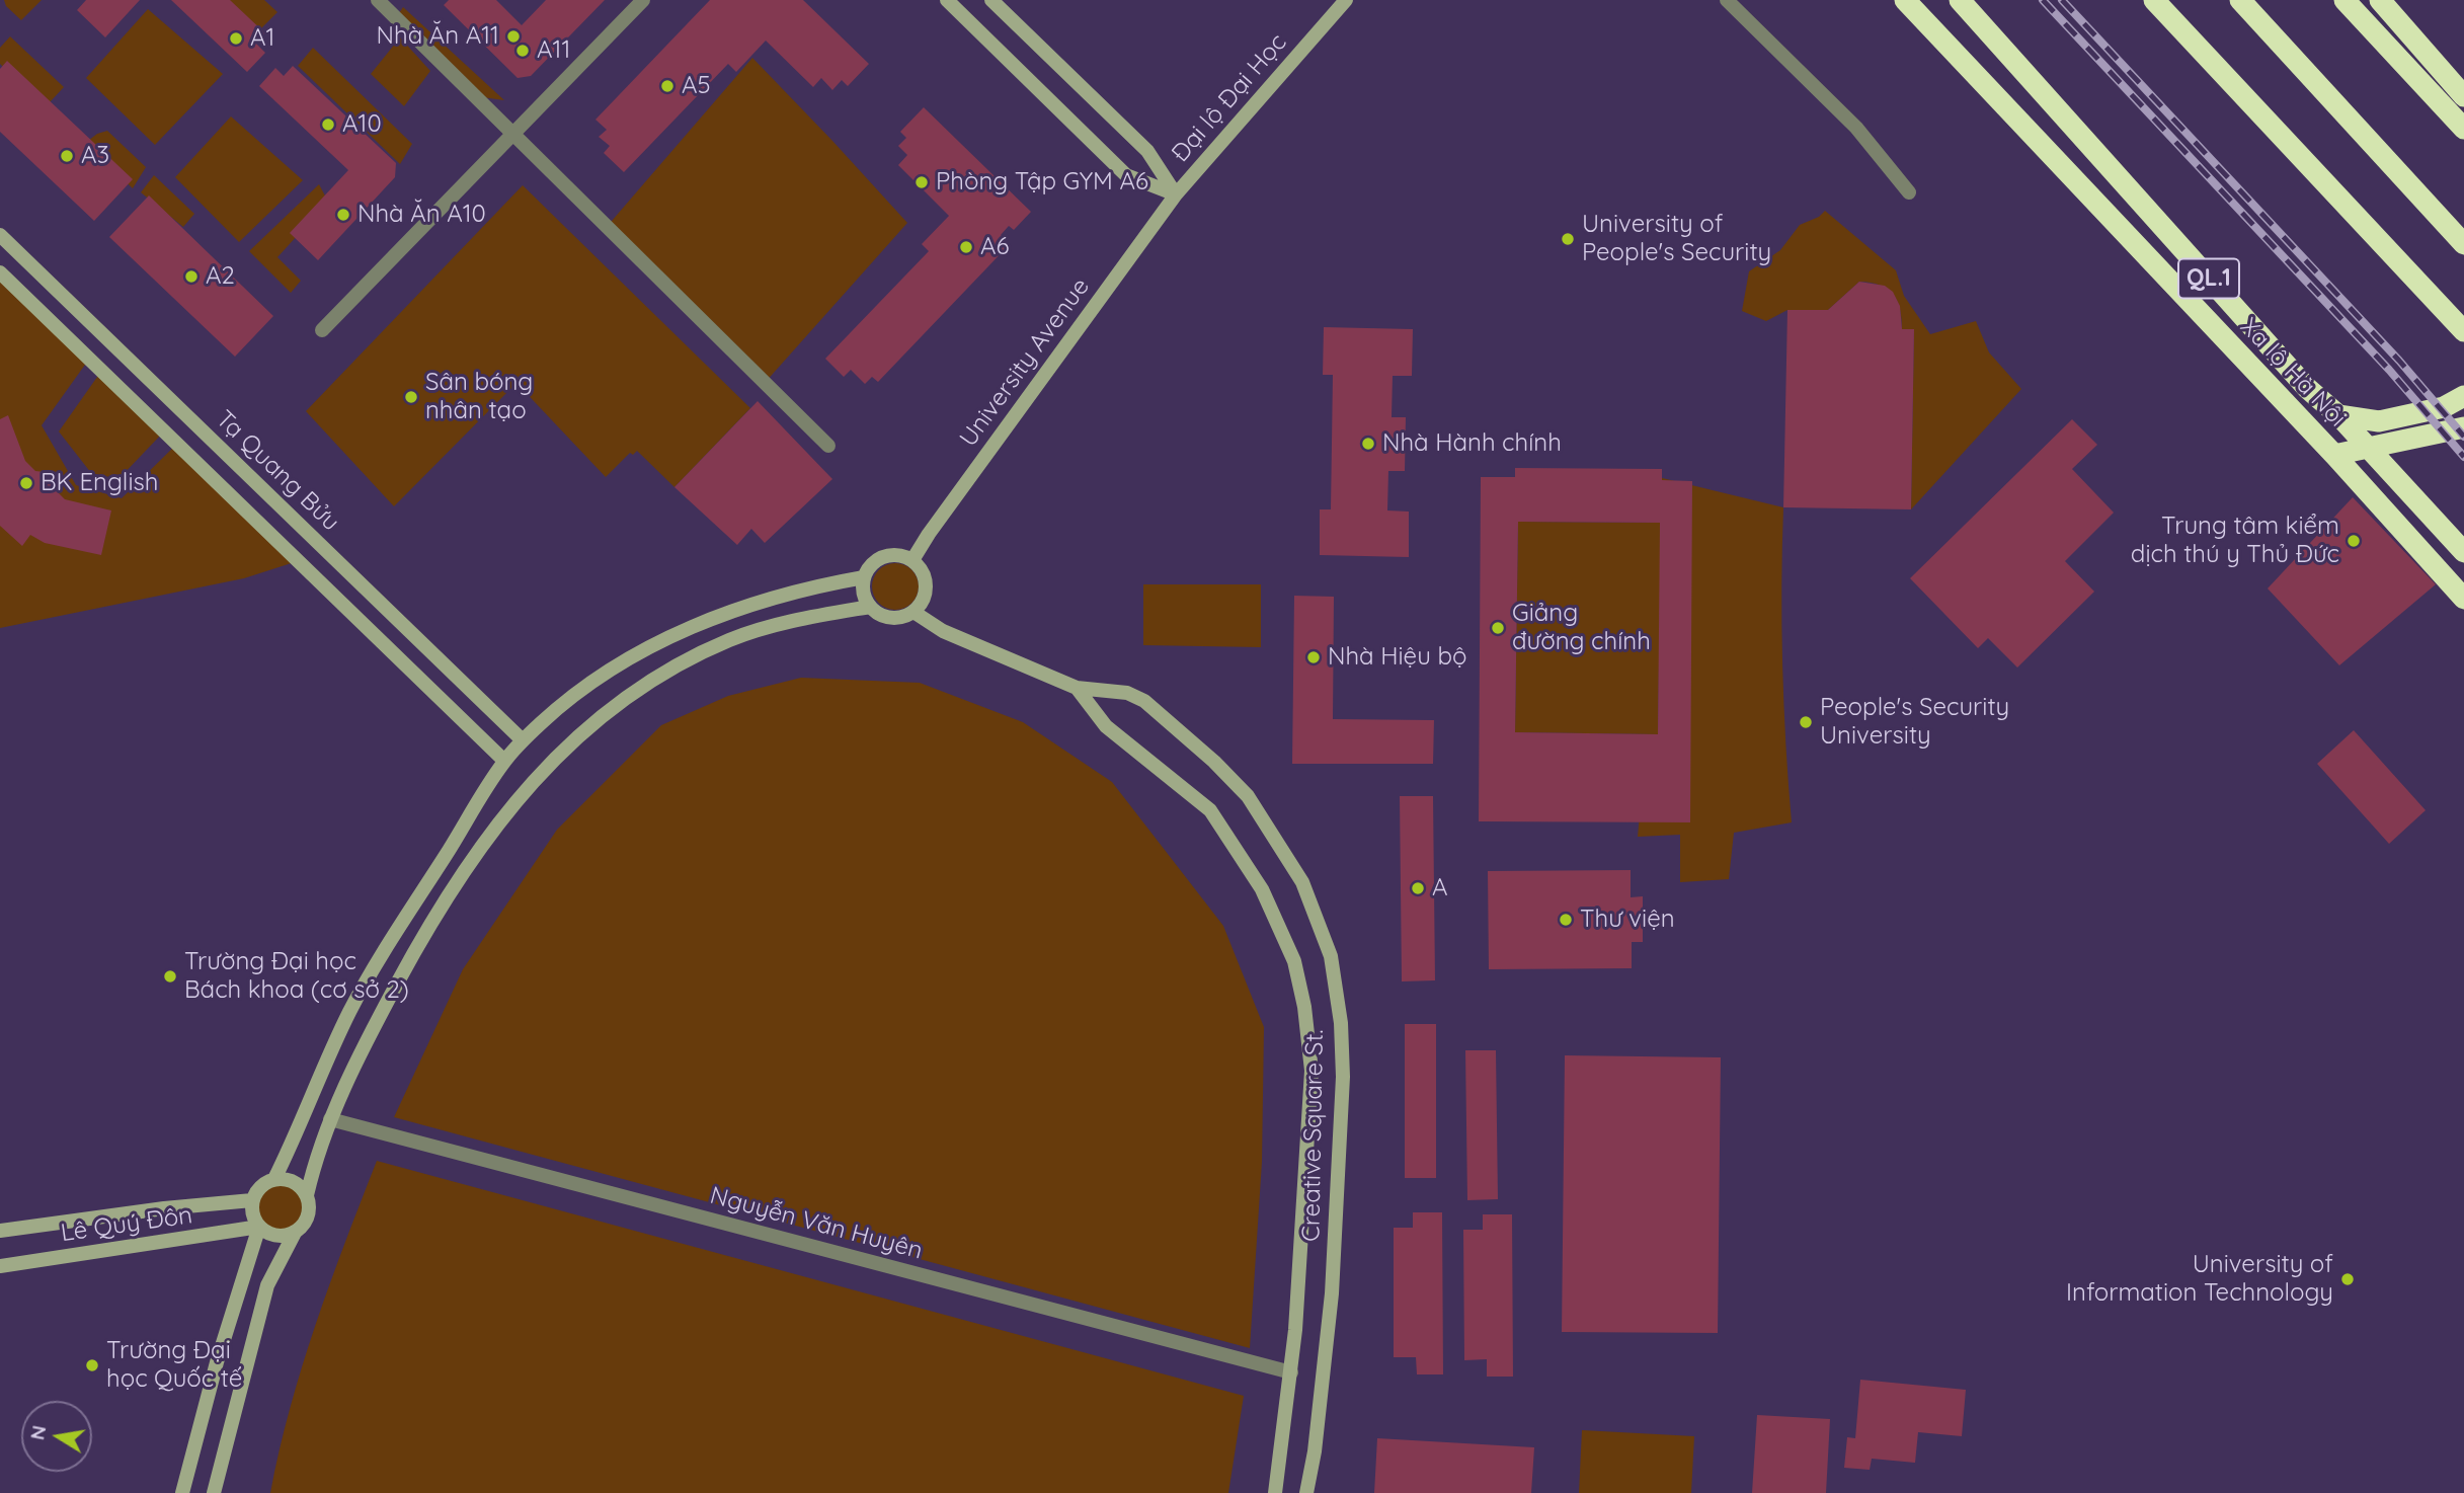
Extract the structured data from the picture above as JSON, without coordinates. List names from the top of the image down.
{
  "streets": {
    "highway": ["QL.1", "Xa lộ Hà Nội"],
    "street": [
      "Đại lộ Đại Học",
      "University Avenue",
      "Tạ Quang Bửu",
      "Creative Square St.",
      "Nguyễn Văn Huyên",
      "Lê Quý Đôn"
    ]
  },
  "crossings": [
    ["Đại lộ Đại Học", "University Avenue"],
    ["University Avenue", "Creative Square St."],
    ["Creative Square St.", "Nguyễn Văn Huyên"]
  ],
  "places": [
    "Nhà Ăn A11",
    "A1",
    "A11",
    "A5",
    "A10",
    "A3",
    "Phòng Tập GYM A6",
    "Nhà Ăn A10",
    "University of People's Security",
    "A6",
    "A2",
    "Sân bóng nhân tạo",
    "Nhà Hành chính",
    "BK English",
    "Trung tâm kiểm dịch thú y Thủ Đức",
    "Giảng đường chính",
    "Nhà Hiệu bộ",
    "People's Security University",
    "A",
    "Thư viện",
    "Trường Đại học Bách khoa (cơ sở 2)",
    "University of Information Technology",
    "Trường Đại học Quốc tế"
  ],
  "north": "left"
}
